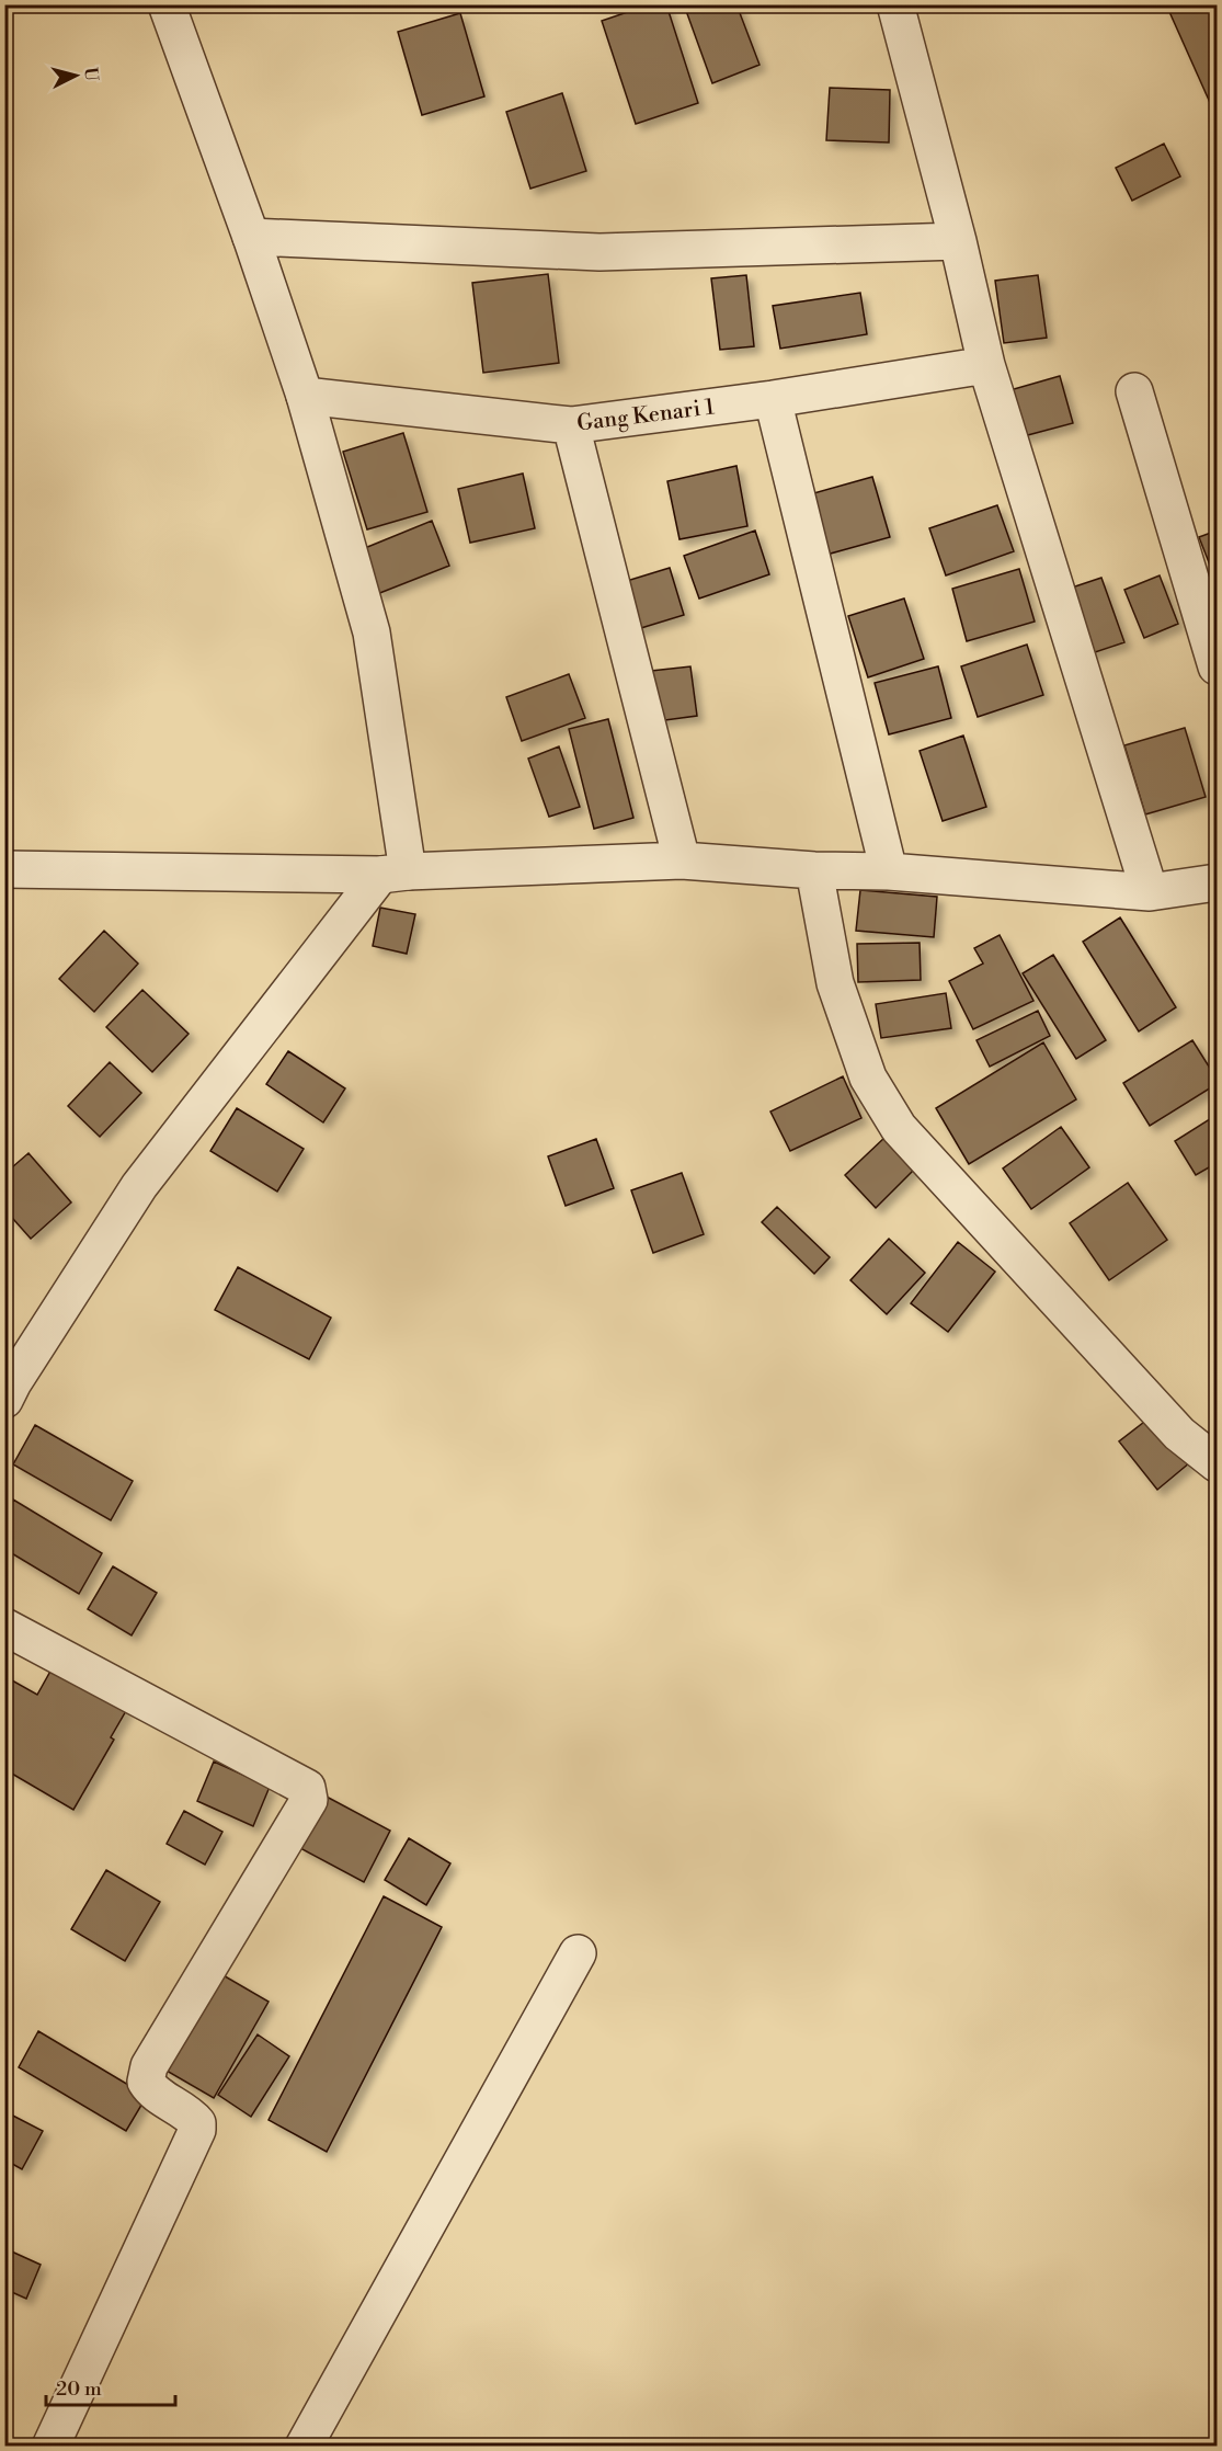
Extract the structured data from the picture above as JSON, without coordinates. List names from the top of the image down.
{
  "streets": {
    "street": ["Gang Kenari 1"]
  },
  "scale_bar": "20 m",
  "north": "right"
}
